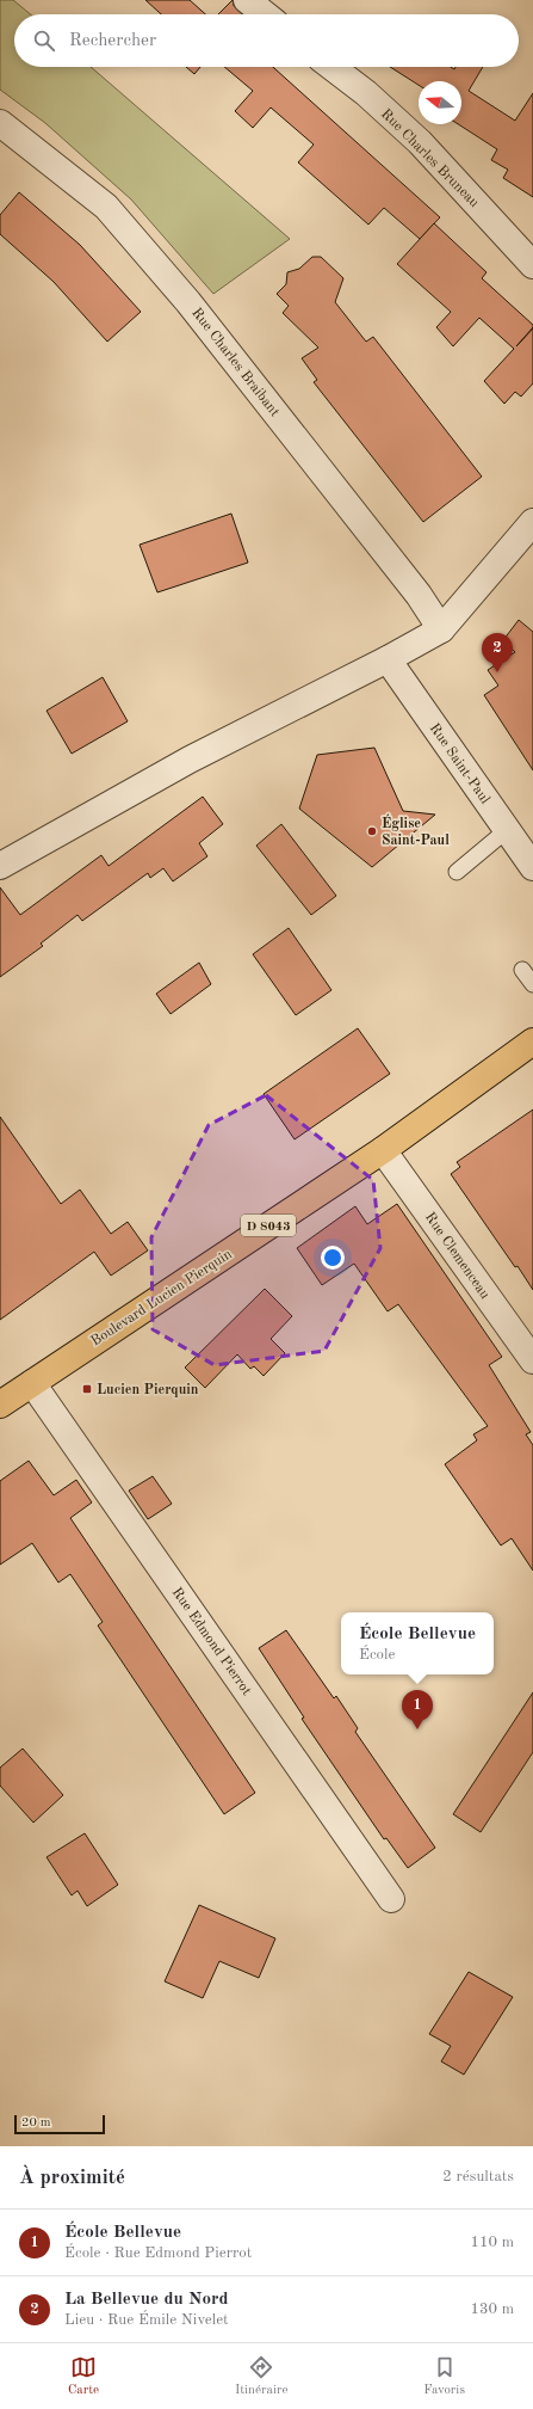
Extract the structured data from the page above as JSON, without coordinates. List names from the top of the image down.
{
  "streets": {
    "main road": ["D 8043", "Boulevard Lucien Pierquin"],
    "street": [
      "Rue Charles Bruneau",
      "Rue Charles Braibant",
      "Rue Saint-Paul",
      "Rue Clemenceau",
      "Rue Edmond Pierrot"
    ]
  },
  "crossings": [
    ["Rue Clemenceau", "Boulevard Lucien Pierquin"],
    ["Boulevard Lucien Pierquin", "Rue Edmond Pierrot"]
  ],
  "places": {
    "other": ["Église Saint-Paul"],
    "transit": ["Lucien Pierquin"]
  },
  "scale_bar": "20 m",
  "north": "left",
  "page": {
    "search": "Rechercher",
    "pins": ["2", "1"],
    "popup": ["École Bellevue", "École"],
    "scale": "20 m",
    "heading": ["À proximité", "2 résultats"],
    "list": [
      {
        "mark": "1",
        "name": "École Bellevue",
        "note": "École · Rue Edmond Pierrot",
        "value": "110 m"
      },
      {
        "mark": "2",
        "name": "La Bellevue du Nord",
        "note": "Lieu · Rue Émile Nivelet",
        "value": "130 m"
      }
    ],
    "nav": ["Carte", "Itinéraire", "Favoris"]
  }
}
